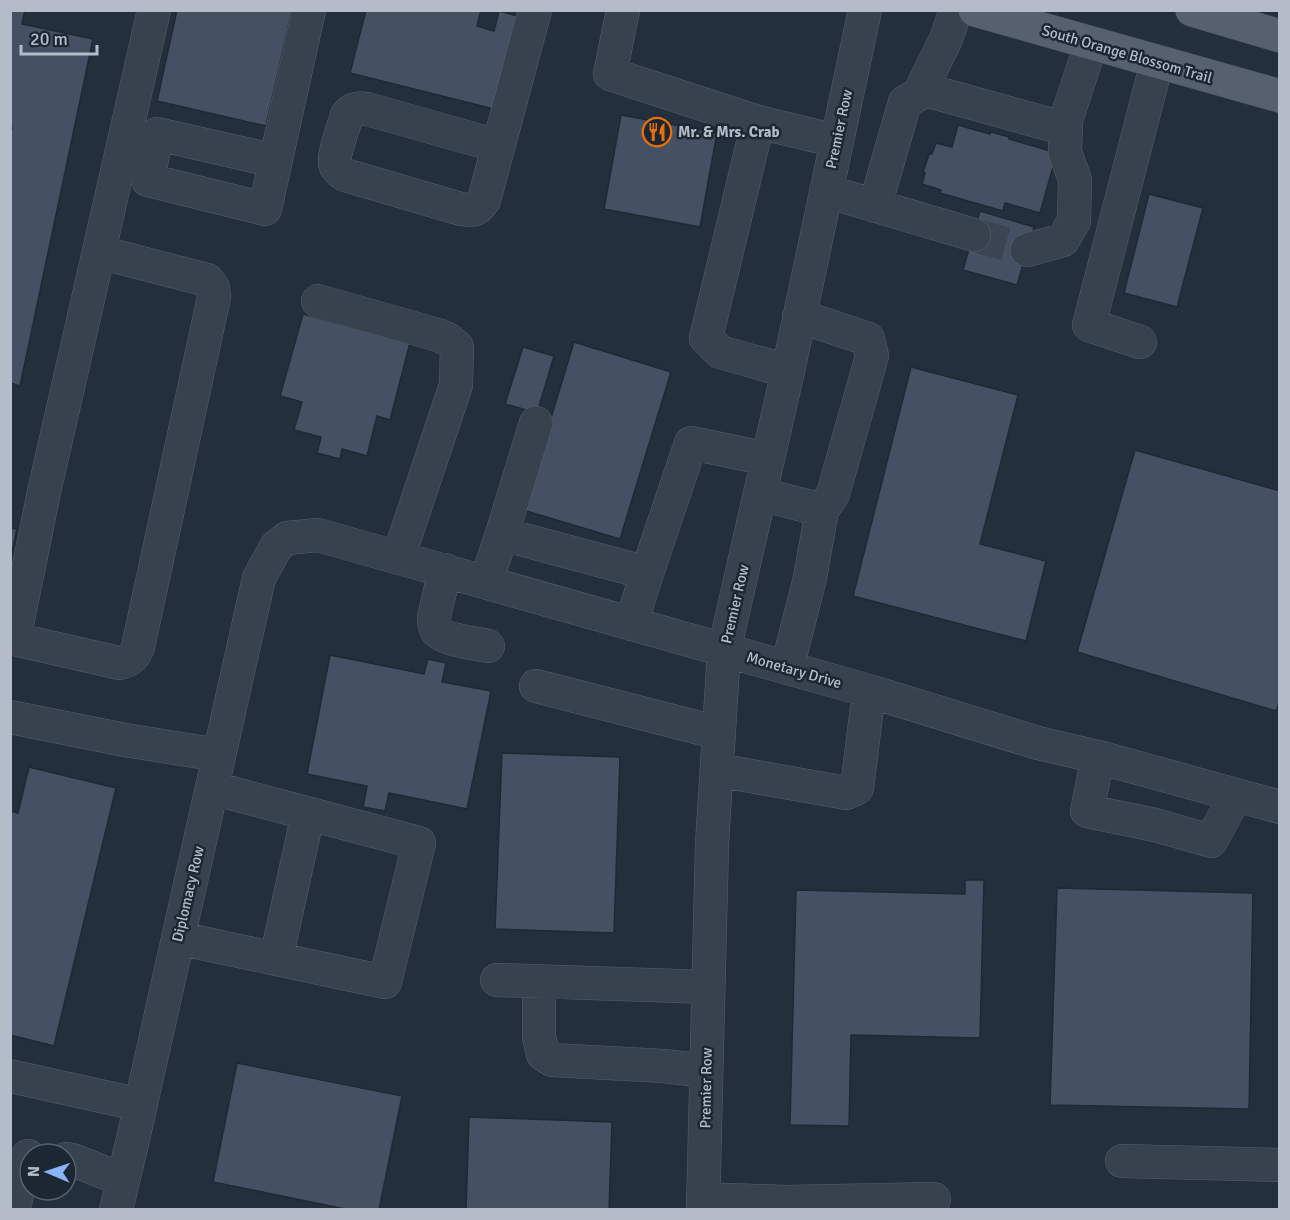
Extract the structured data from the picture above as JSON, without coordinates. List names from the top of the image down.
{
  "streets": {
    "main road": ["South Orange Blossom Trail"],
    "street": ["Premier Row", "Monetary Drive", "Diplomacy Row"]
  },
  "crossings": [
    ["Premier Row", "Monetary Drive"],
    ["Monetary Drive", "Diplomacy Row"]
  ],
  "places": {
    "restaurant": ["Mr. & Mrs. Crab"]
  },
  "scale_bar": "20 m",
  "north": "left"
}
